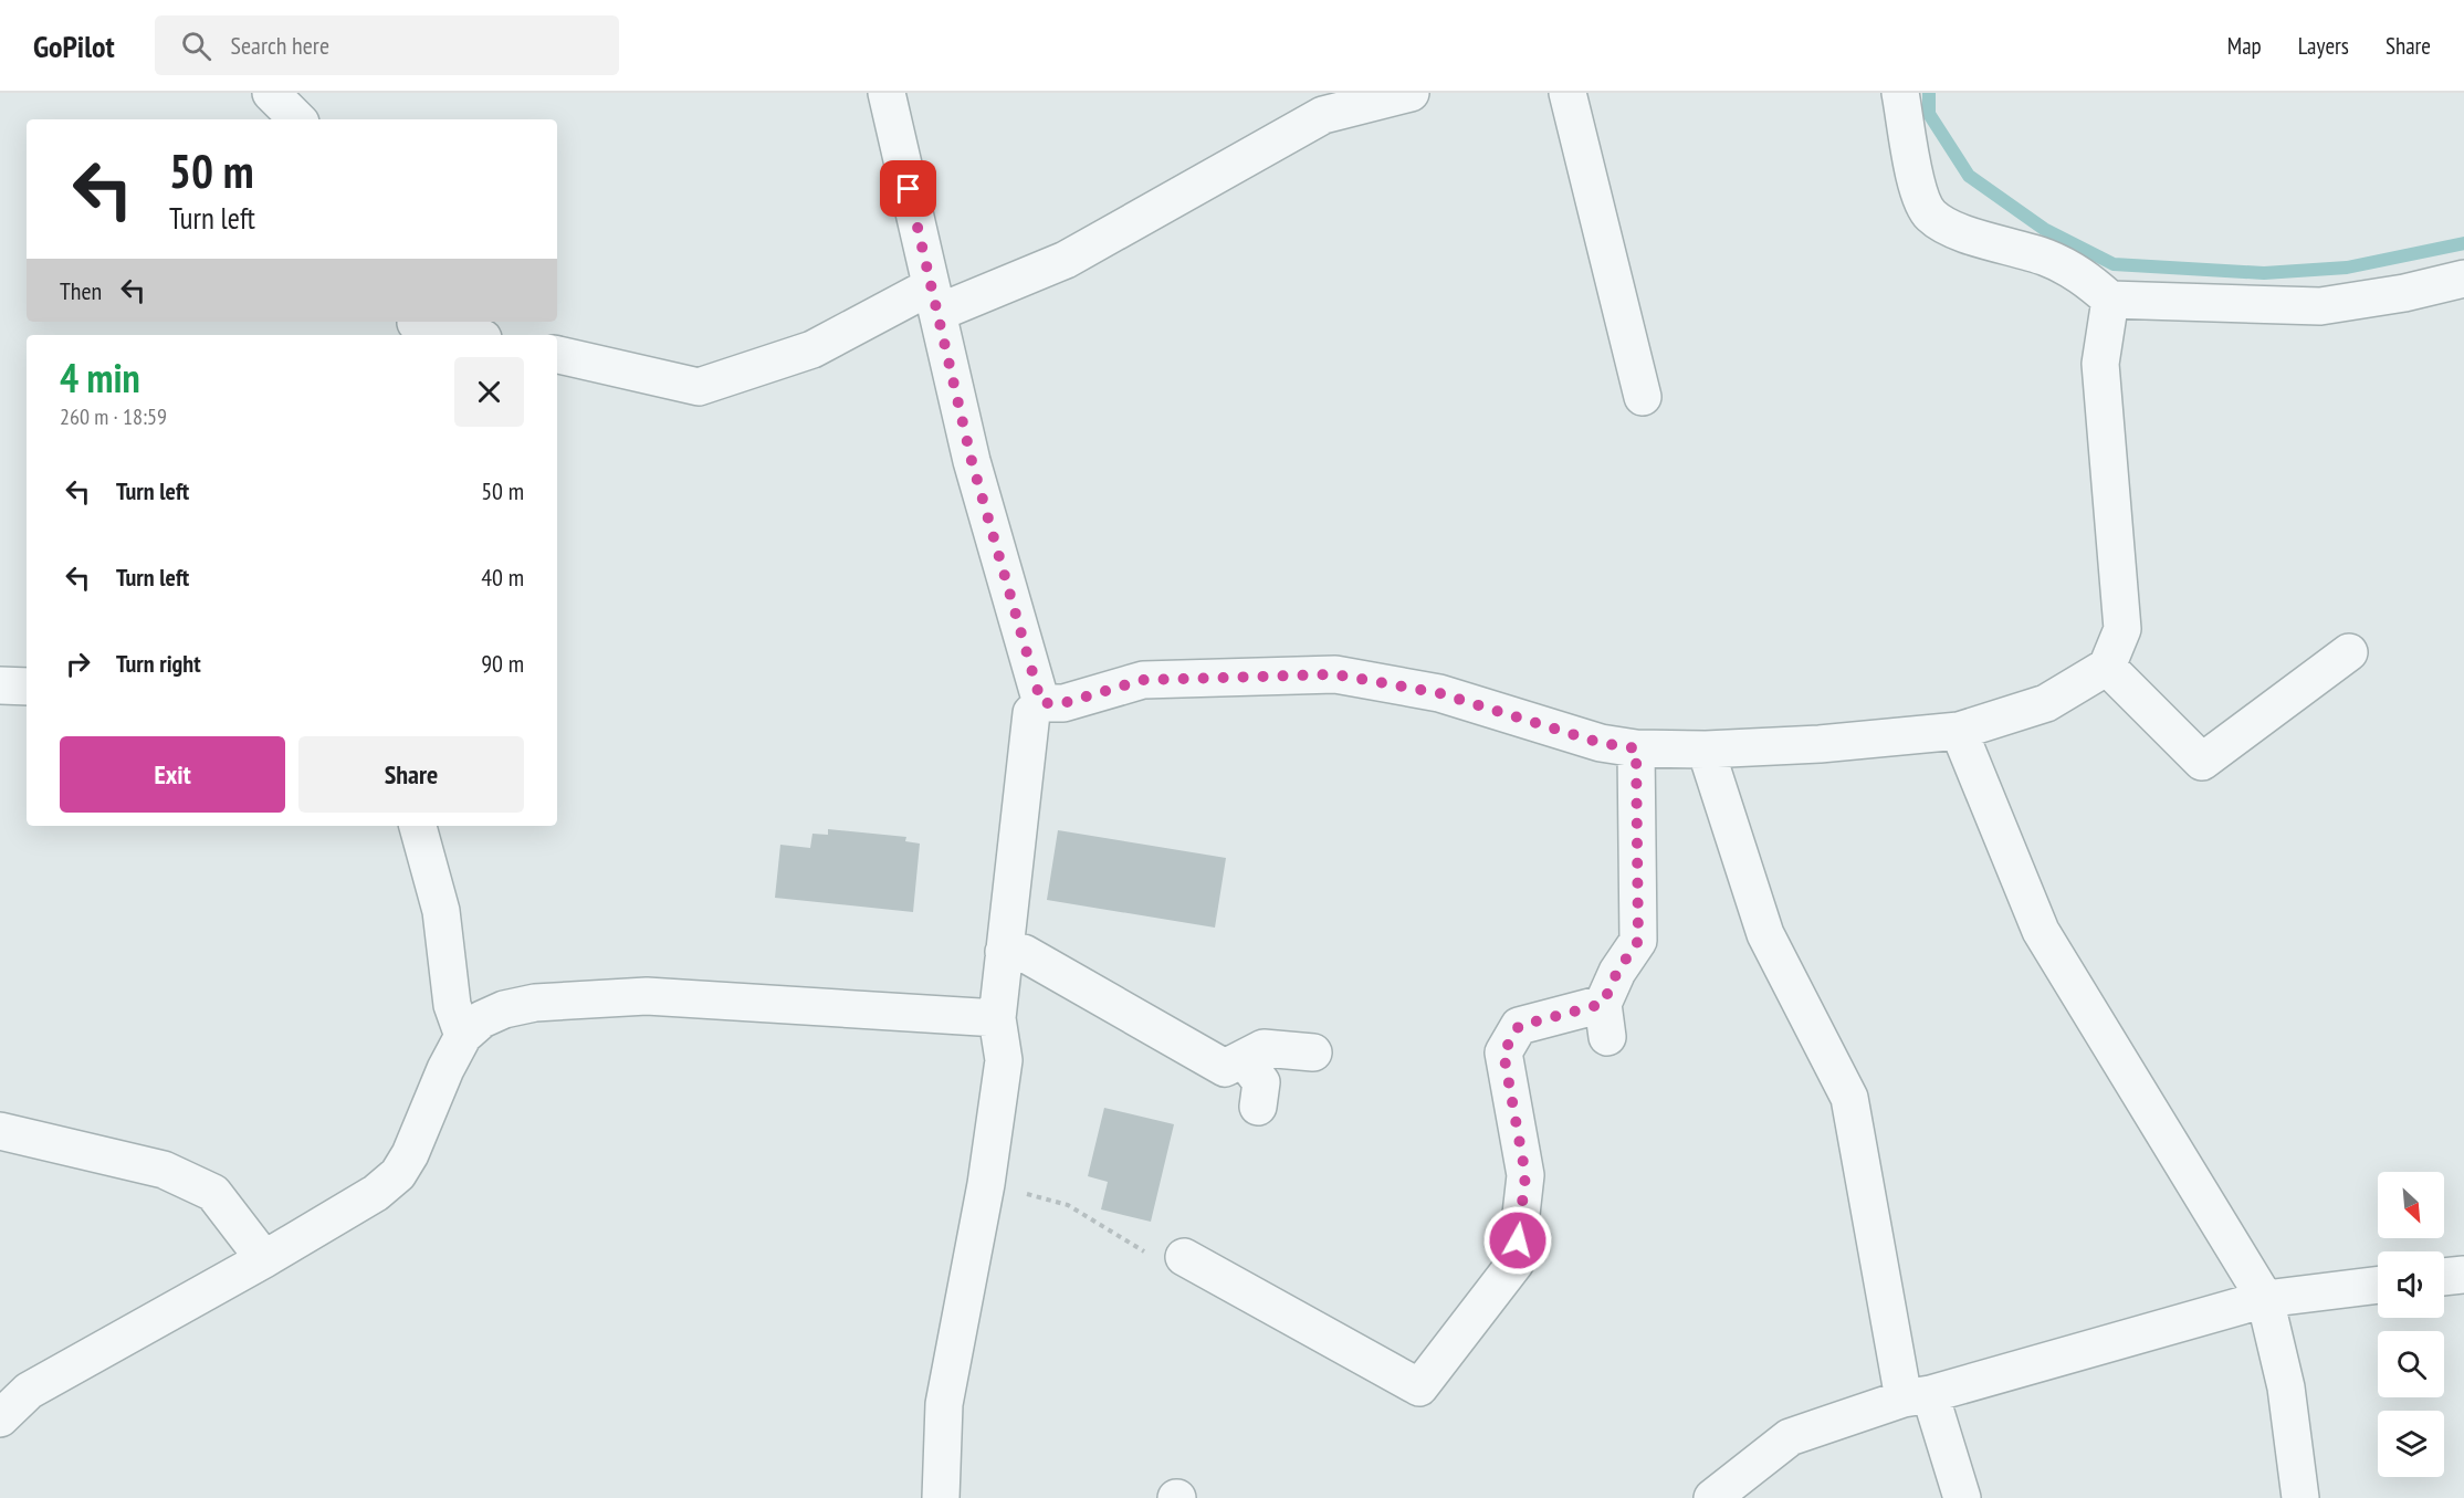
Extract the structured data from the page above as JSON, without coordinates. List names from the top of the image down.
{
  "north": "bottom right",
  "page": {
    "header": "GoPilot",
    "search": "Search here",
    "nav": ["Map", "Layers", "Share"],
    "turn": ["50 m", "Turn left"],
    "then": "Then",
    "heading": ["4 min", "260 m · 18:59"],
    "list": [
      {
        "name": "Turn left",
        "value": "50 m"
      },
      {
        "name": "Turn left",
        "value": "40 m"
      },
      {
        "name": "Turn right",
        "value": "90 m"
      }
    ],
    "buttons": ["Exit", "Share"]
  }
}
